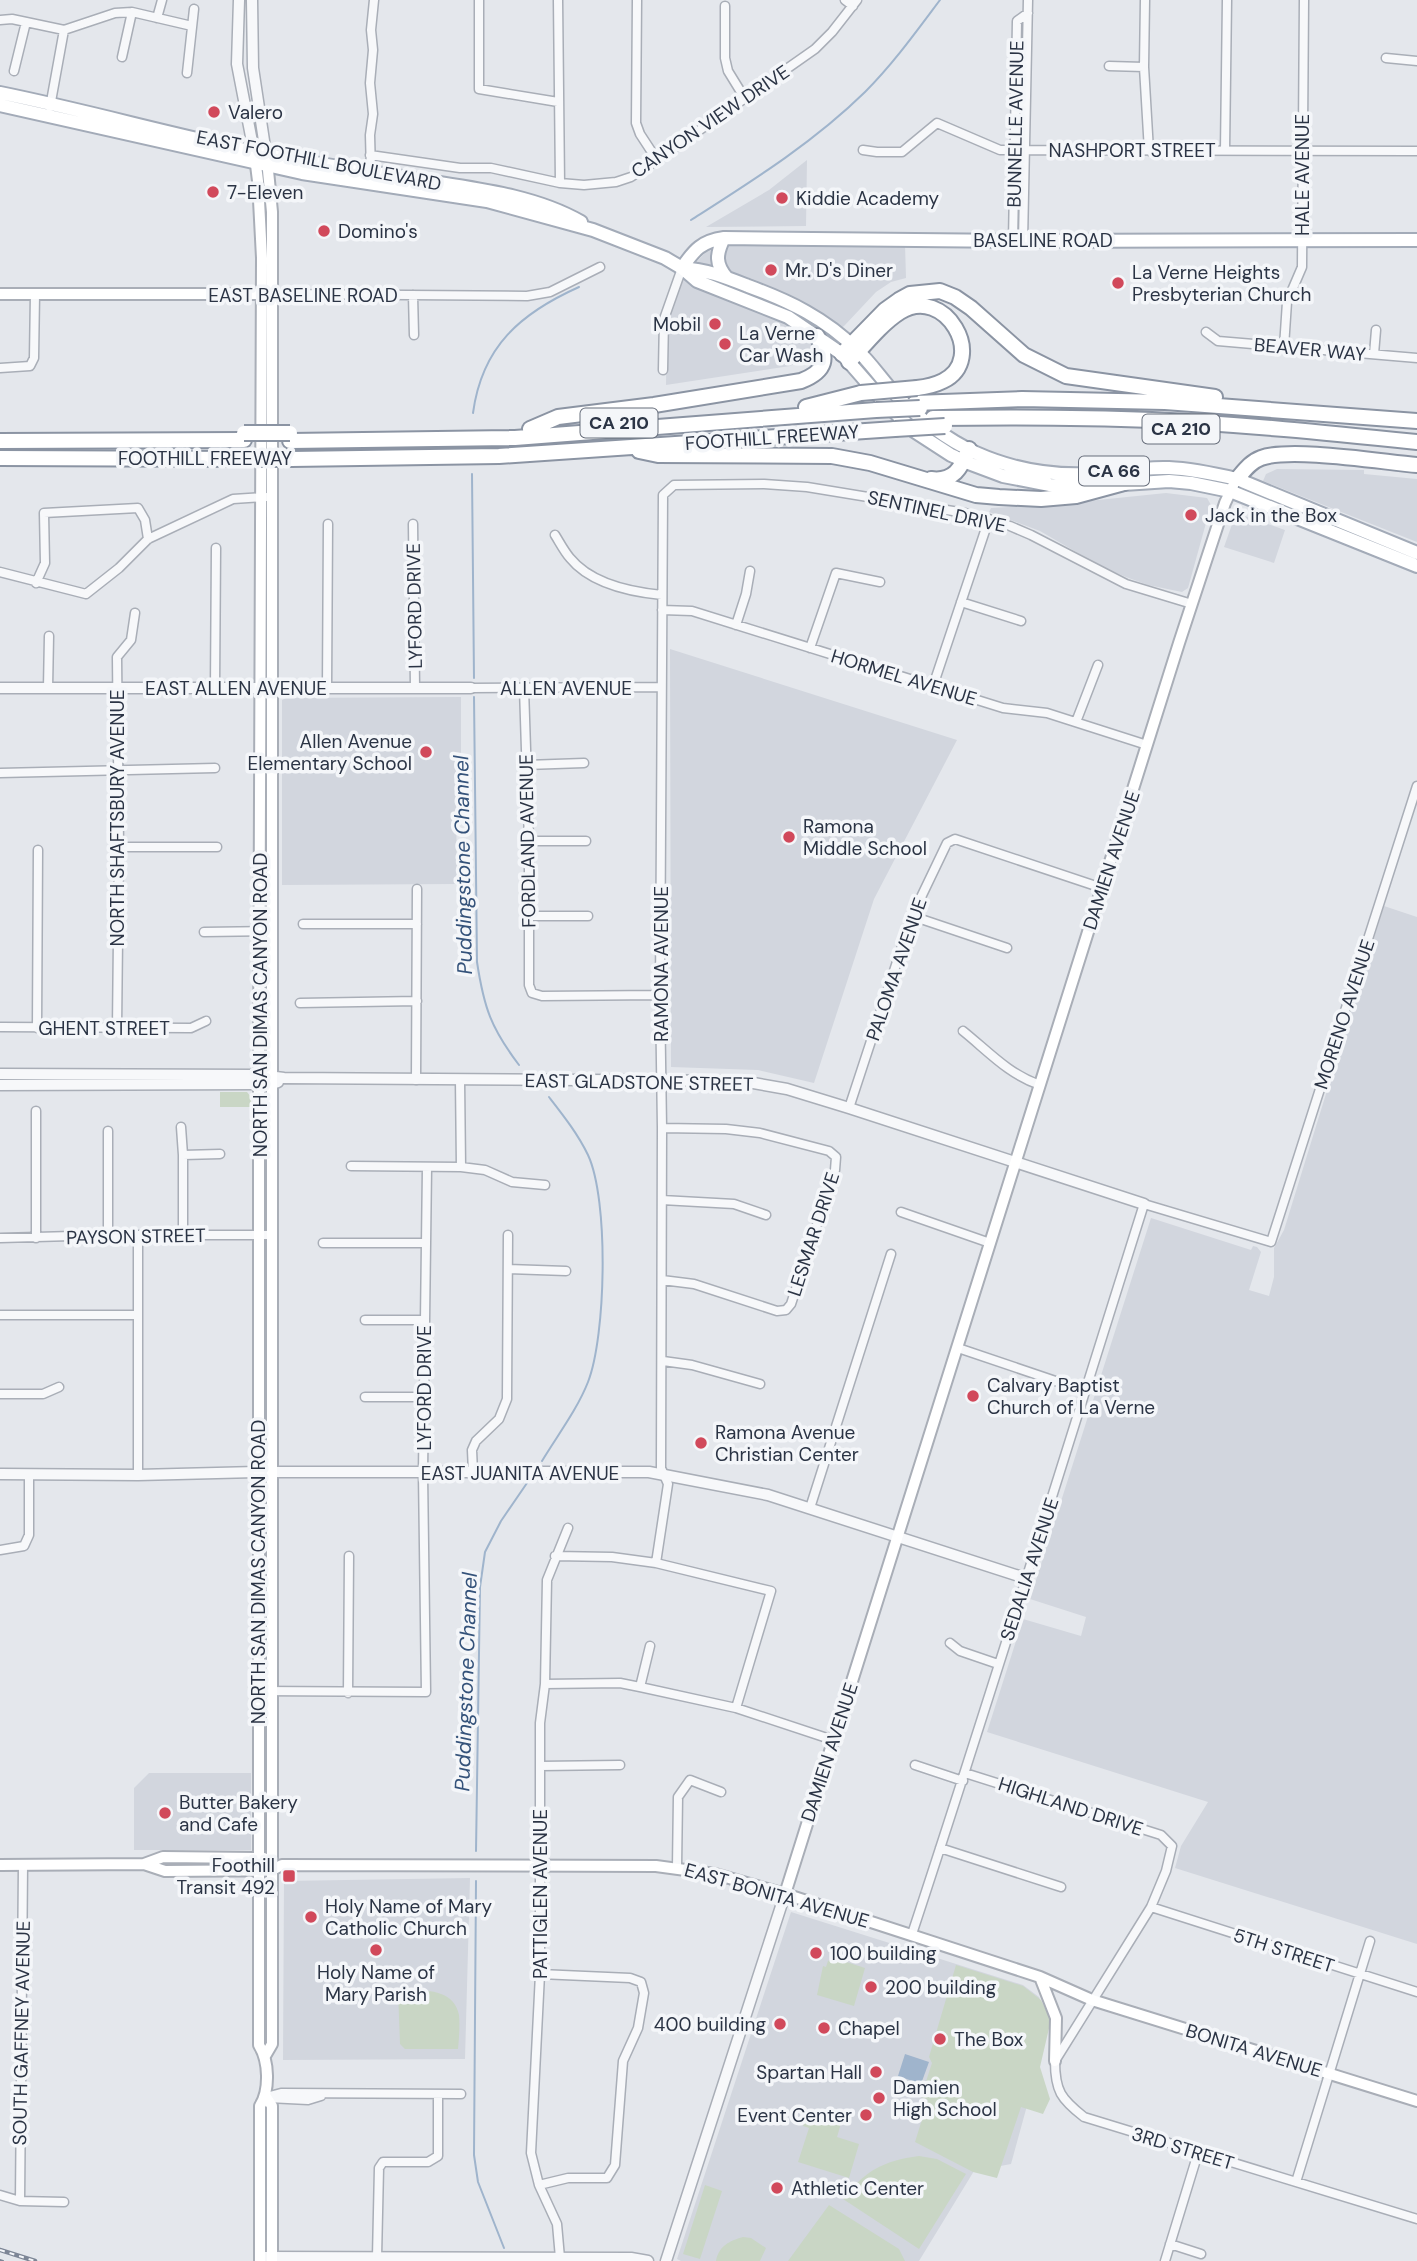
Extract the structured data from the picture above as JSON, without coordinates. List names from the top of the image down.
{
  "streets": {
    "highway": ["CA 210", "FOOTHILL FREEWAY"],
    "main road": [
      "EAST FOOTHILL BOULEVARD",
      "BASELINE ROAD",
      "EAST BASELINE ROAD",
      "CA 66",
      "DAMIEN AVENUE",
      "NORTH SAN DIMAS CANYON ROAD",
      "EAST BONITA AVENUE",
      "BONITA AVENUE"
    ],
    "street": [
      "CANYON VIEW DRIVE",
      "BUNNELLE AVENUE",
      "NASHPORT STREET",
      "HALE AVENUE",
      "BEAVER WAY",
      "SENTINEL DRIVE",
      "LYFORD DRIVE",
      "HORMEL AVENUE",
      "EAST ALLEN AVENUE",
      "ALLEN AVENUE",
      "NORTH SHAFTSBURY AVENUE",
      "FORDLAND AVENUE",
      "RAMONA AVENUE",
      "PALOMA AVENUE",
      "MORENO AVENUE",
      "GHENT STREET",
      "EAST GLADSTONE STREET",
      "LESMAR DRIVE",
      "PAYSON STREET",
      "EAST JUANITA AVENUE",
      "SEDALIA AVENUE",
      "HIGHLAND DRIVE",
      "PATTIGLEN AVENUE",
      "5TH STREET",
      "SOUTH GAFFNEY AVENUE",
      "3RD STREET"
    ]
  },
  "crossings": [
    ["BUNNELLE AVENUE", "NASHPORT STREET"],
    ["BUNNELLE AVENUE", "BASELINE ROAD"],
    ["NASHPORT STREET", "HALE AVENUE"],
    ["EAST FOOTHILL BOULEVARD", "BASELINE ROAD"],
    ["EAST FOOTHILL BOULEVARD", "NORTH SAN DIMAS CANYON ROAD"],
    ["HALE AVENUE", "BASELINE ROAD"],
    ["HALE AVENUE", "BEAVER WAY"],
    ["EAST BASELINE ROAD", "NORTH SAN DIMAS CANYON ROAD"],
    ["CA 66", "DAMIEN AVENUE"],
    ["SENTINEL DRIVE", "DAMIEN AVENUE"],
    ["SENTINEL DRIVE", "RAMONA AVENUE"],
    ["LYFORD DRIVE", "EAST ALLEN AVENUE"],
    ["LYFORD DRIVE", "EAST JUANITA AVENUE"],
    ["HORMEL AVENUE", "DAMIEN AVENUE"],
    ["HORMEL AVENUE", "RAMONA AVENUE"],
    ["EAST ALLEN AVENUE", "ALLEN AVENUE"],
    ["EAST ALLEN AVENUE", "NORTH SHAFTSBURY AVENUE"],
    ["EAST ALLEN AVENUE", "NORTH SAN DIMAS CANYON ROAD"],
    ["ALLEN AVENUE", "FORDLAND AVENUE"],
    ["ALLEN AVENUE", "RAMONA AVENUE"],
    ["NORTH SHAFTSBURY AVENUE", "GHENT STREET"],
    ["FORDLAND AVENUE", "RAMONA AVENUE"],
    ["DAMIEN AVENUE", "PALOMA AVENUE"],
    ["DAMIEN AVENUE", "EAST GLADSTONE STREET"],
    ["DAMIEN AVENUE", "EAST JUANITA AVENUE"],
    ["DAMIEN AVENUE", "EAST BONITA AVENUE"],
    ["RAMONA AVENUE", "EAST GLADSTONE STREET"],
    ["RAMONA AVENUE", "LESMAR DRIVE"],
    ["RAMONA AVENUE", "EAST JUANITA AVENUE"],
    ["PALOMA AVENUE", "EAST GLADSTONE STREET"],
    ["NORTH SAN DIMAS CANYON ROAD", "EAST GLADSTONE STREET"],
    ["NORTH SAN DIMAS CANYON ROAD", "PAYSON STREET"],
    ["NORTH SAN DIMAS CANYON ROAD", "EAST JUANITA AVENUE"],
    ["NORTH SAN DIMAS CANYON ROAD", "EAST BONITA AVENUE"],
    ["MORENO AVENUE", "EAST GLADSTONE STREET"],
    ["MORENO AVENUE", "SEDALIA AVENUE"],
    ["EAST GLADSTONE STREET", "SEDALIA AVENUE"],
    ["EAST JUANITA AVENUE", "SEDALIA AVENUE"],
    ["SEDALIA AVENUE", "HIGHLAND DRIVE"],
    ["SEDALIA AVENUE", "EAST BONITA AVENUE"],
    ["HIGHLAND DRIVE", "5TH STREET"],
    ["PATTIGLEN AVENUE", "EAST BONITA AVENUE"],
    ["EAST BONITA AVENUE", "SOUTH GAFFNEY AVENUE"],
    ["EAST BONITA AVENUE", "BONITA AVENUE"]
  ],
  "water": ["Puddingstone Channel"],
  "places": {
    "other": [
      "Valero",
      "7-Eleven",
      "Kiddie Academy",
      "Domino's",
      "Mr. D's Diner",
      "La Verne Heights Presbyterian Church",
      "Mobil",
      "La Verne Car Wash",
      "Jack in the Box",
      "Allen Avenue Elementary School",
      "Ramona Middle School",
      "Calvary Baptist Church of La Verne",
      "Ramona Avenue Christian Center",
      "Butter Bakery and Cafe",
      "Holy Name of Mary Catholic Church",
      "Holy Name of Mary Parish",
      "100 building",
      "200 building",
      "400 building",
      "Chapel",
      "The Box",
      "Spartan Hall",
      "Damien High School",
      "Event Center",
      "Athletic Center"
    ],
    "transit": ["Foothill Transit 492"]
  }
}
